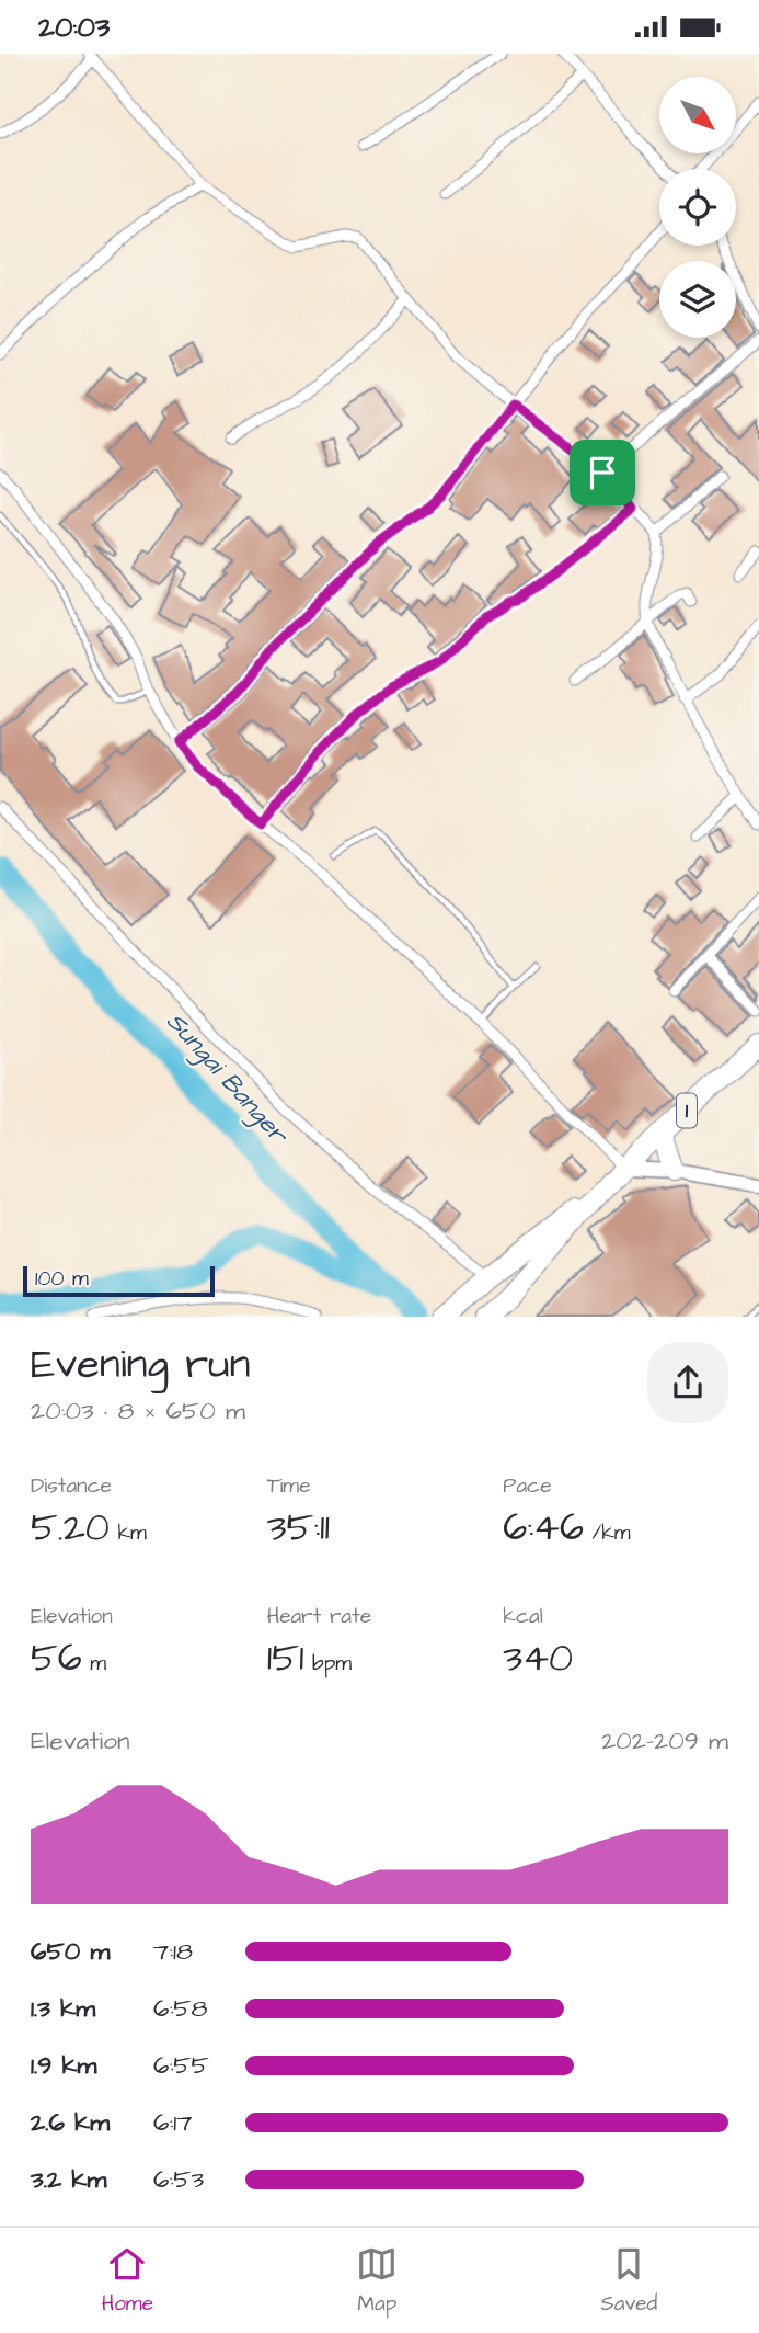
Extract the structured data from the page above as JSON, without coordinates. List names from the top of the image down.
{
  "streets": {
    "highway": ["1"]
  },
  "water": ["Sungai Banger"],
  "scale_bar": "100 m",
  "north": "bottom right",
  "page": {
    "status": "20:03",
    "scale": "100 m",
    "heading": ["Evening run", "20:03 · 8 × 650 m"],
    "stats": [
      ["Distance", "5.20 km"],
      ["Time", "35:11"],
      ["Pace", "6:46 /km"],
      ["Elevation", "56 m"],
      ["Heart rate", "151 bpm"],
      ["kcal", "340"]
    ],
    "chart": ["Elevation", "202–209 m"],
    "list": [
      {
        "name": "650 m",
        "note": "7:18"
      },
      {
        "name": "1.3 km",
        "note": "6:58"
      },
      {
        "name": "1.9 km",
        "note": "6:55"
      },
      {
        "name": "2.6 km",
        "note": "6:17"
      },
      {
        "name": "3.2 km",
        "note": "6:53"
      }
    ],
    "tabs": ["Home", "Map", "Saved"]
  }
}
